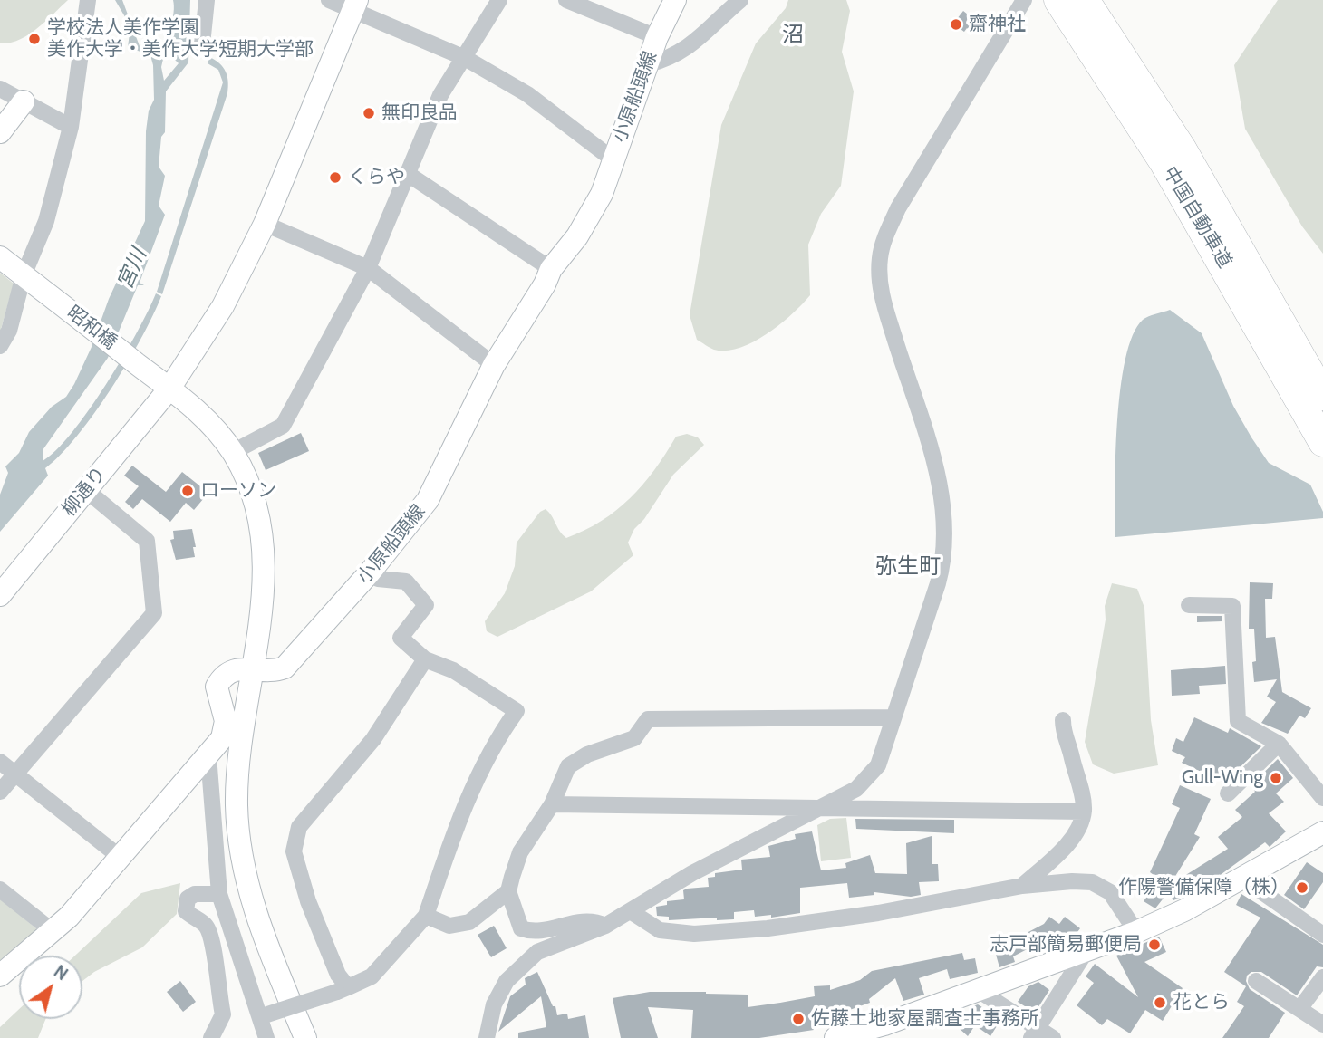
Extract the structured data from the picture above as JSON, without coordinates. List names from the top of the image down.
{
  "streets": {
    "highway": ["中国自動車道"],
    "main road": ["小原船頭線", "昭和橋", "柳通り"]
  },
  "crossings": [
    ["小原船頭線", "昭和橋"],
    ["昭和橋", "柳通り"]
  ],
  "districts": ["沼", "弥生町"],
  "water": ["宮川"],
  "places": [
    "齋神社",
    "学校法人美作学園 美作大学・美作大学短期大学部",
    "無印良品",
    "くらや",
    "ローソン",
    "Gull-Wing",
    "作陽警備保障（株）",
    "志戸部簡易郵便局",
    "花とら",
    "佐藤土地家屋調査士事務所"
  ],
  "north": "top right"
}
